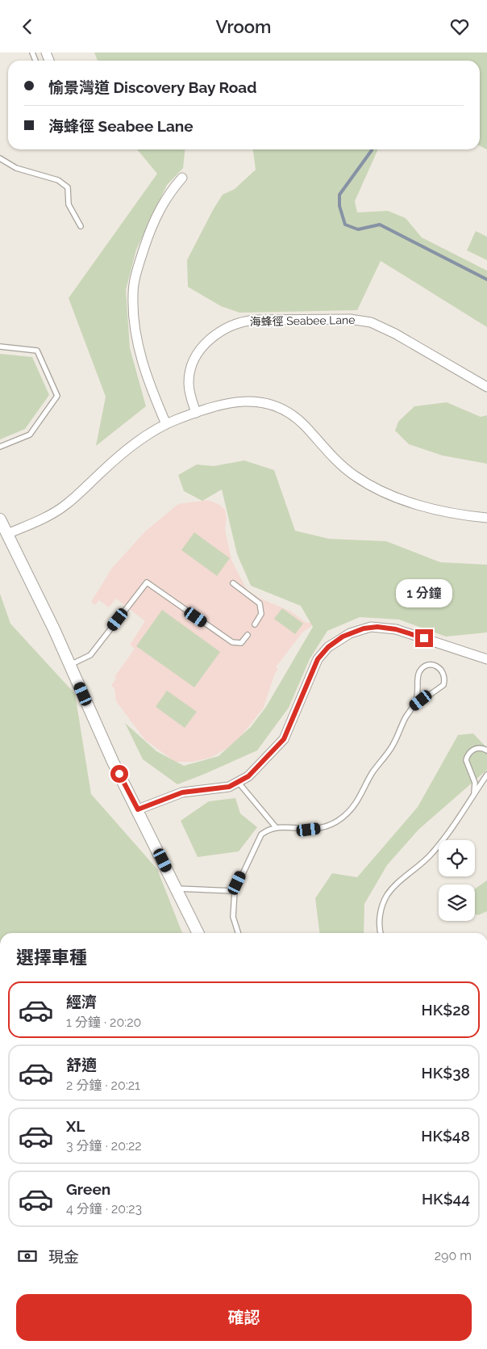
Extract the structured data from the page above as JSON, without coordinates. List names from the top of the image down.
{
  "streets": {
    "street": ["海蜂徑 Seabee Lane"]
  },
  "page": {
    "header": "Vroom",
    "banner": ["愉景灣道 Discovery Bay Road", "海蜂徑 Seabee Lane"],
    "bubble": "1 分鐘",
    "heading": "選擇車種",
    "list": [
      {
        "name": "經濟",
        "note": "1 分鐘 · 20:20",
        "value": "HK$28"
      },
      {
        "name": "舒適",
        "note": "2 分鐘 · 20:21",
        "value": "HK$38"
      },
      {
        "name": "XL",
        "note": "3 分鐘 · 20:22",
        "value": "HK$48"
      },
      {
        "name": "Green",
        "note": "4 分鐘 · 20:23",
        "value": "HK$44"
      }
    ],
    "pay": ["現金", "290 m"],
    "buttons": "確認"
  }
}
